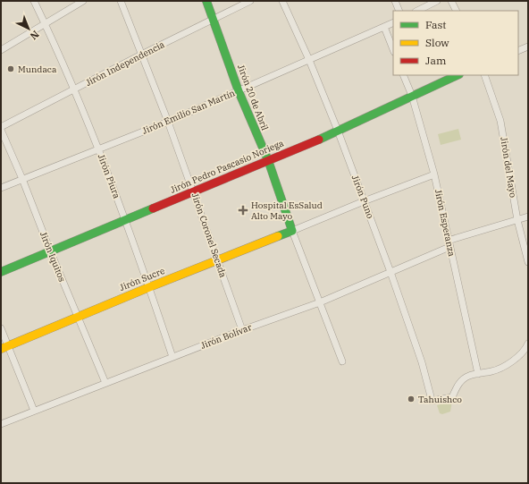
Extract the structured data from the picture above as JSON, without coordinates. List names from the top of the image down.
{
  "streets": {
    "street": [
      "Jirón Independencia",
      "Jirón 20 de Abril",
      "Jirón Emilio San Martín",
      "Jirón Pedro Pascasio Noriega",
      "Jirón del Mayo",
      "Jirón Piura",
      "Jirón Puno",
      "Jirón Esperanza",
      "Jirón Coronel Secada",
      "Jirón Iquitos",
      "Jirón Sucre",
      "Jirón Bolívar"
    ]
  },
  "crossings": [
    ["Jirón Independencia", "Jirón 20 de Abril"],
    ["Jirón Independencia", "Jirón Piura"],
    ["Jirón Independencia", "Jirón Coronel Secada"],
    ["Jirón Independencia", "Jirón Iquitos"],
    ["Jirón 20 de Abril", "Jirón Emilio San Martín"],
    ["Jirón 20 de Abril", "Jirón Pedro Pascasio Noriega"],
    ["Jirón 20 de Abril", "Jirón Sucre"],
    ["Jirón 20 de Abril", "Jirón Bolívar"],
    ["Jirón Emilio San Martín", "Jirón Piura"],
    ["Jirón Emilio San Martín", "Jirón Puno"],
    ["Jirón Emilio San Martín", "Jirón Coronel Secada"],
    ["Jirón Emilio San Martín", "Jirón Iquitos"],
    ["Jirón Pedro Pascasio Noriega", "Jirón Piura"],
    ["Jirón Pedro Pascasio Noriega", "Jirón Puno"],
    ["Jirón Pedro Pascasio Noriega", "Jirón Esperanza"],
    ["Jirón Pedro Pascasio Noriega", "Jirón Coronel Secada"],
    ["Jirón Pedro Pascasio Noriega", "Jirón Iquitos"],
    ["Jirón Piura", "Jirón Sucre"],
    ["Jirón Piura", "Jirón Bolívar"],
    ["Jirón Puno", "Jirón Esperanza"],
    ["Jirón Puno", "Jirón Bolívar"],
    ["Jirón Esperanza", "Jirón Bolívar"],
    ["Jirón Coronel Secada", "Jirón Sucre"],
    ["Jirón Coronel Secada", "Jirón Bolívar"],
    ["Jirón Iquitos", "Jirón Sucre"],
    ["Jirón Iquitos", "Jirón Bolívar"]
  ],
  "places": {
    "other": ["Mundaca", "Tahuishco"],
    "health": ["Hospital EsSalud Alto Mayo"]
  },
  "legend": ["Fast", "Slow", "Jam"],
  "north": "bottom right"
}
